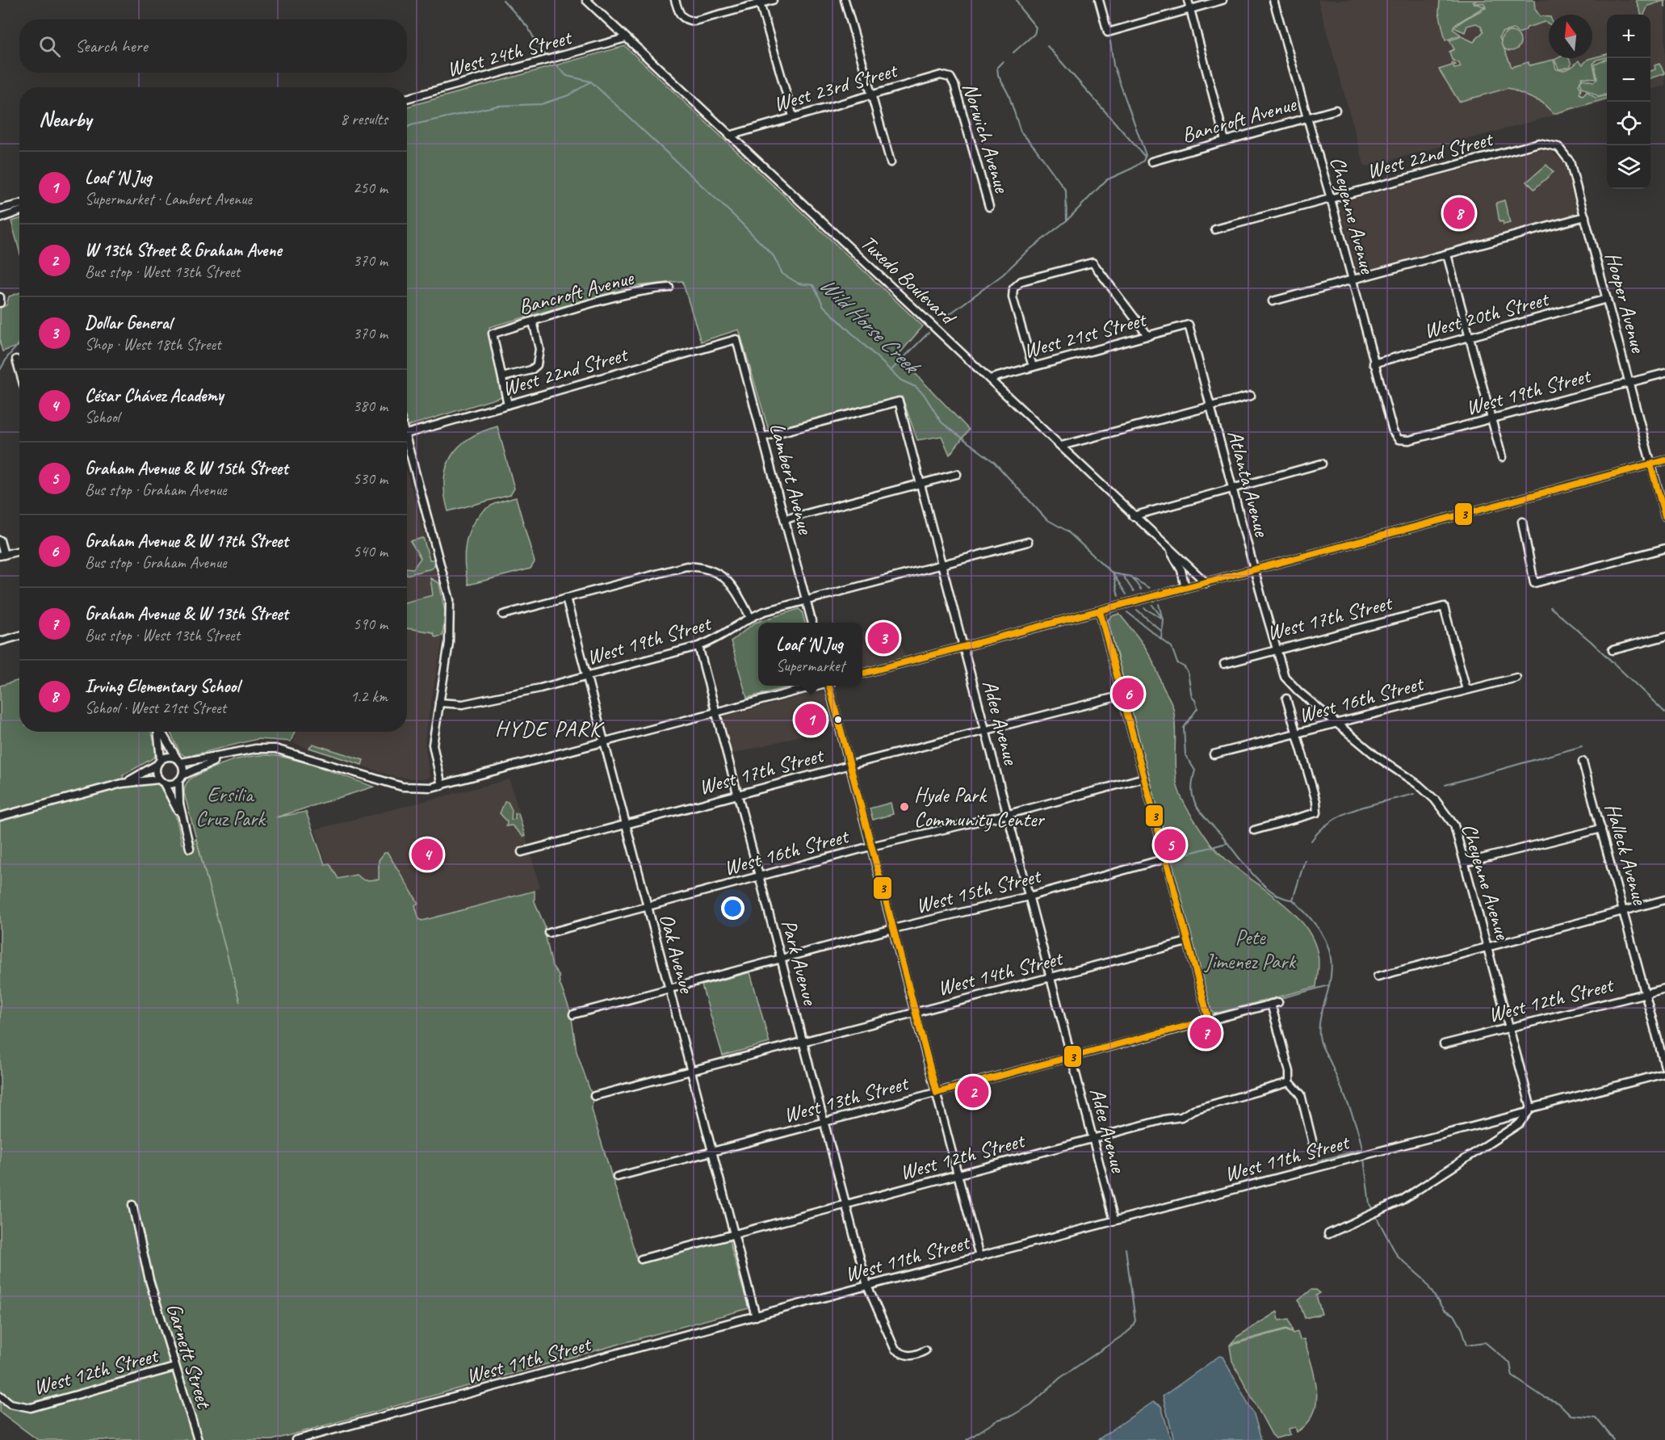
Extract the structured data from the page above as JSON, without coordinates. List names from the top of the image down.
{
  "streets": {
    "street": [
      "West 24th Street",
      "West 23rd Street",
      "Bancroft Avenue",
      "Norwich Avenue",
      "West 22nd Street",
      "Cheyenne Avenue",
      "Tuxedo Boulevard",
      "Hooper Avenue",
      "West 20th Street",
      "West 21st Street",
      "West 19th Street",
      "Lambert Avenue",
      "Atlanta Avenue",
      "West 17th Street",
      "West 16th Street",
      "Adee Avenue",
      "Halleck Avenue",
      "West 15th Street",
      "Oak Avenue",
      "Park Avenue",
      "West 14th Street",
      "West 12th Street",
      "West 13th Street",
      "West 11th Street",
      "Garnett Street"
    ]
  },
  "crossings": [
    ["West 24th Street", "Tuxedo Boulevard"],
    ["West 23rd Street", "Norwich Avenue"],
    ["West 23rd Street", "Tuxedo Boulevard"],
    ["Bancroft Avenue", "Cheyenne Avenue"],
    ["West 22nd Street", "Cheyenne Avenue"],
    ["West 22nd Street", "Hooper Avenue"],
    ["West 22nd Street", "Lambert Avenue"],
    ["Cheyenne Avenue", "West 20th Street"],
    ["Cheyenne Avenue", "West 19th Street"],
    ["Cheyenne Avenue", "Atlanta Avenue"],
    ["Cheyenne Avenue", "West 17th Street"],
    ["Cheyenne Avenue", "West 16th Street"],
    ["Cheyenne Avenue", "West 12th Street"],
    ["Cheyenne Avenue", "West 11th Street"],
    ["Tuxedo Boulevard", "West 21st Street"],
    ["Hooper Avenue", "West 20th Street"],
    ["Hooper Avenue", "West 19th Street"],
    ["West 21st Street", "Atlanta Avenue"],
    ["West 19th Street", "Lambert Avenue"],
    ["West 19th Street", "Adee Avenue"],
    ["West 19th Street", "Oak Avenue"],
    ["West 19th Street", "Park Avenue"],
    ["Lambert Avenue", "Adee Avenue"],
    ["Atlanta Avenue", "West 17th Street"],
    ["West 17th Street", "West 16th Street"],
    ["West 17th Street", "Adee Avenue"],
    ["West 17th Street", "Oak Avenue"],
    ["West 17th Street", "Park Avenue"],
    ["West 16th Street", "Adee Avenue"],
    ["West 16th Street", "Oak Avenue"],
    ["West 16th Street", "Park Avenue"],
    ["Adee Avenue", "West 15th Street"],
    ["Adee Avenue", "West 14th Street"],
    ["Adee Avenue", "West 12th Street"],
    ["Adee Avenue", "West 13th Street"],
    ["Adee Avenue", "West 11th Street"],
    ["Halleck Avenue", "West 12th Street"],
    ["West 15th Street", "Oak Avenue"],
    ["West 15th Street", "Park Avenue"],
    ["Oak Avenue", "West 14th Street"],
    ["Oak Avenue", "West 12th Street"],
    ["Oak Avenue", "West 13th Street"],
    ["Oak Avenue", "West 11th Street"],
    ["Park Avenue", "West 14th Street"],
    ["Park Avenue", "West 12th Street"],
    ["Park Avenue", "West 13th Street"],
    ["Park Avenue", "West 11th Street"],
    ["West 12th Street", "West 13th Street"],
    ["West 12th Street", "Garnett Street"]
  ],
  "districts": ["HYDE PARK"],
  "water": ["Wild Horse Creek"],
  "parks": ["Ersilia Cruz Park", "Pete Jimenez Park"],
  "places": ["Hyde Park Community Center"],
  "lines": ["transit line 3"],
  "north": "top",
  "page": {
    "map_buttons": ["+", "−"],
    "search": "Search here",
    "heading": ["Nearby", "8 results"],
    "list": [
      {
        "mark": "1",
        "name": "Loaf 'N Jug",
        "note": "Supermarket · Lambert Avenue",
        "value": "250 m"
      },
      {
        "mark": "2",
        "name": "W 13th Street & Graham Avene",
        "note": "Bus stop · West 13th Street",
        "value": "370 m"
      },
      {
        "mark": "3",
        "name": "Dollar General",
        "note": "Shop · West 18th Street",
        "value": "370 m"
      },
      {
        "mark": "4",
        "name": "César Chávez Academy",
        "note": "School",
        "value": "380 m"
      },
      {
        "mark": "5",
        "name": "Graham Avenue & W 15th Street",
        "note": "Bus stop · Graham Avenue",
        "value": "530 m"
      },
      {
        "mark": "6",
        "name": "Graham Avenue & W 17th Street",
        "note": "Bus stop · Graham Avenue",
        "value": "540 m"
      },
      {
        "mark": "7",
        "name": "Graham Avenue & W 13th Street",
        "note": "Bus stop · West 13th Street",
        "value": "590 m"
      },
      {
        "mark": "8",
        "name": "Irving Elementary School",
        "note": "School · West 21st Street",
        "value": "1.2 km"
      }
    ],
    "pins": [
      "8",
      "3",
      "6",
      "1",
      "5",
      "4",
      "7",
      "2"
    ],
    "popup": ["Loaf 'N Jug", "Supermarket"]
  }
}
